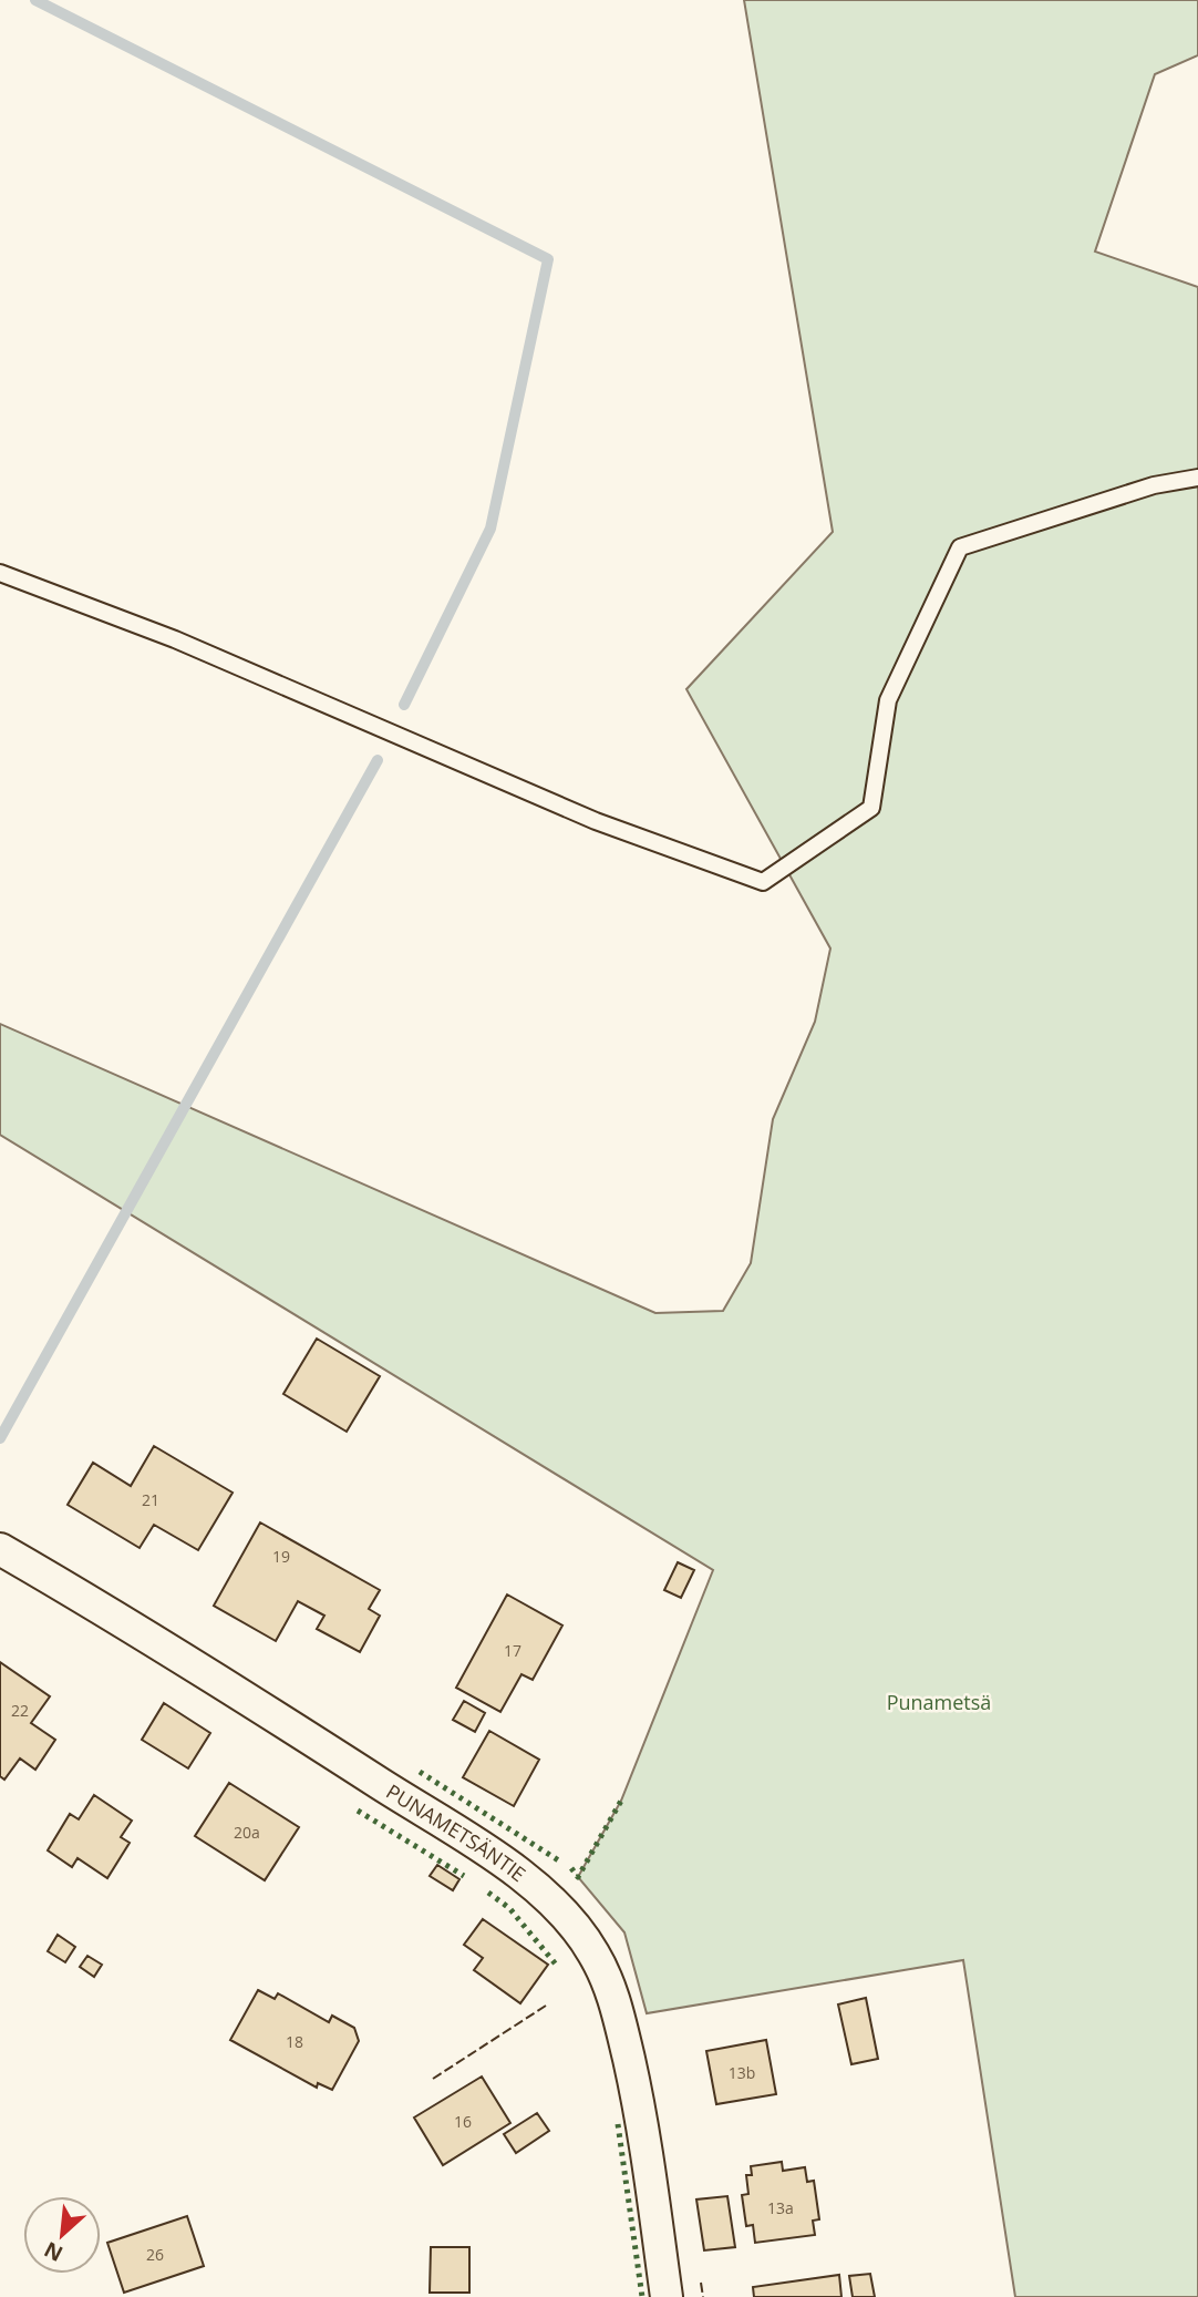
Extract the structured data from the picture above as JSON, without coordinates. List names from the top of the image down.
{
  "streets": {
    "street": ["PUNAMETSÄNTIE"]
  },
  "parks": ["Punametsä"],
  "house_numbers": [
    "21",
    "19",
    "17",
    "22",
    "20a",
    "18",
    "13b",
    "16",
    "13a",
    "26"
  ],
  "north": "bottom left"
}
